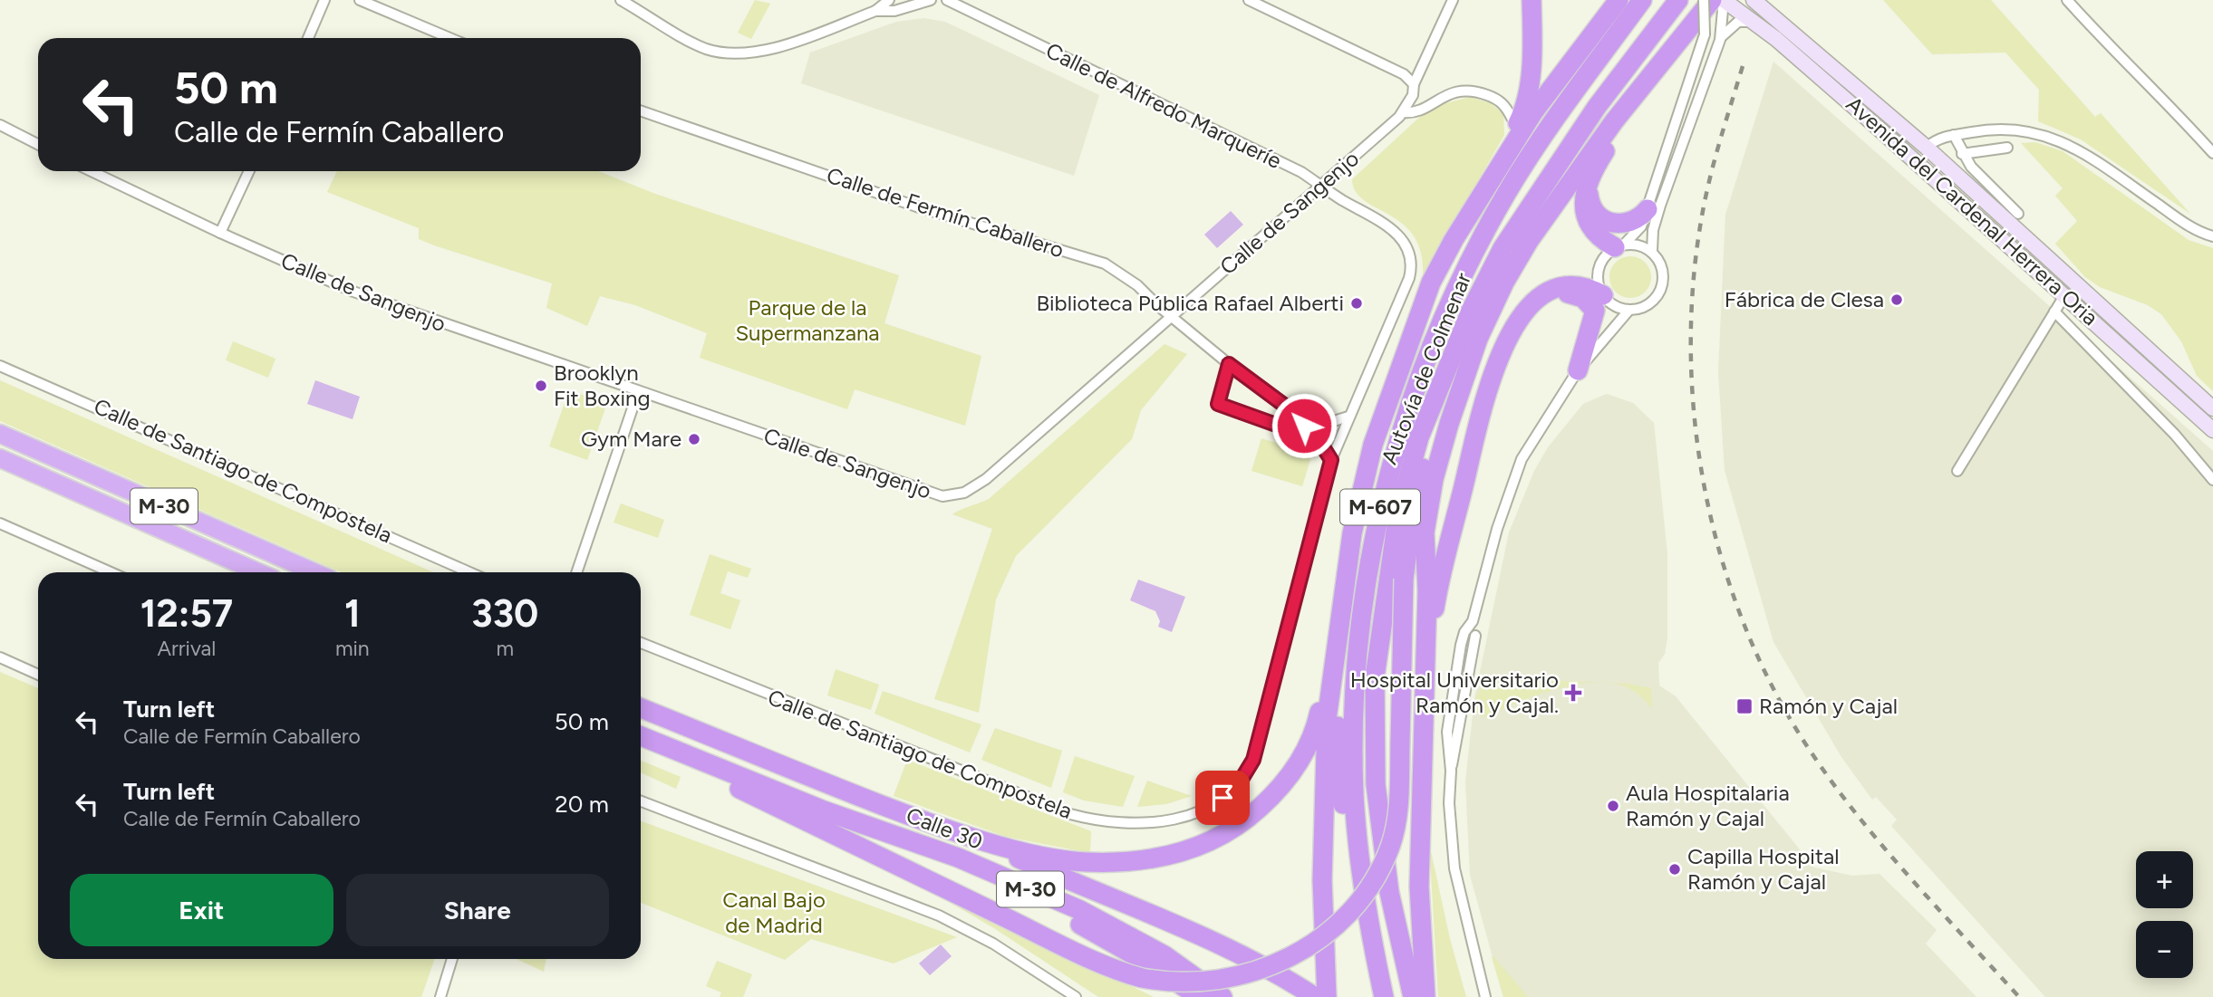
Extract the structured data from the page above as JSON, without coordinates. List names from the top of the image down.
{
  "streets": {
    "highway": [
      "Autovía de Colmenar",
      "M-30",
      "M-607",
      "Calle 30"
    ],
    "main road": ["Avenida del Cardenal Herrera Oria"],
    "street": [
      "Calle de Alfredo Marqueríe",
      "Calle de Fermín Caballero",
      "Calle de Sangenjo",
      "Calle de Santiago de Compostela"
    ]
  },
  "crossings": [
    ["Calle de Alfredo Marqueríe", "Calle de Sangenjo"],
    ["Calle de Alfredo Marqueríe", "Calle de Santiago de Compostela"],
    ["Calle de Fermín Caballero", "Calle de Sangenjo"],
    ["M-30", "Calle 30"]
  ],
  "parks": ["Parque de la Supermanzana", "Canal Bajo de Madrid"],
  "places": {
    "other": [
      "Fábrica de Clesa",
      "Biblioteca Pública Rafael Alberti",
      "Brooklyn Fit Boxing",
      "Gym Mare",
      "Aula Hospitalaria Ramón y Cajal",
      "Capilla Hospital Ramón y Cajal"
    ],
    "health": ["Hospital Universitario Ramón y Cajal."],
    "transit": ["Ramón y Cajal"]
  },
  "page": {
    "turn": ["50 m", "Calle de Fermín Caballero"],
    "eta": [
      "12:57",
      "Arrival",
      "1",
      "min",
      "330",
      "m"
    ],
    "list": [
      {
        "name": "Turn left",
        "note": "Calle de Fermín Caballero",
        "value": "50 m"
      },
      {
        "name": "Turn left",
        "note": "Calle de Fermín Caballero",
        "value": "20 m"
      }
    ],
    "map_buttons": ["+", "−"],
    "buttons": ["Exit", "Share"]
  }
}
